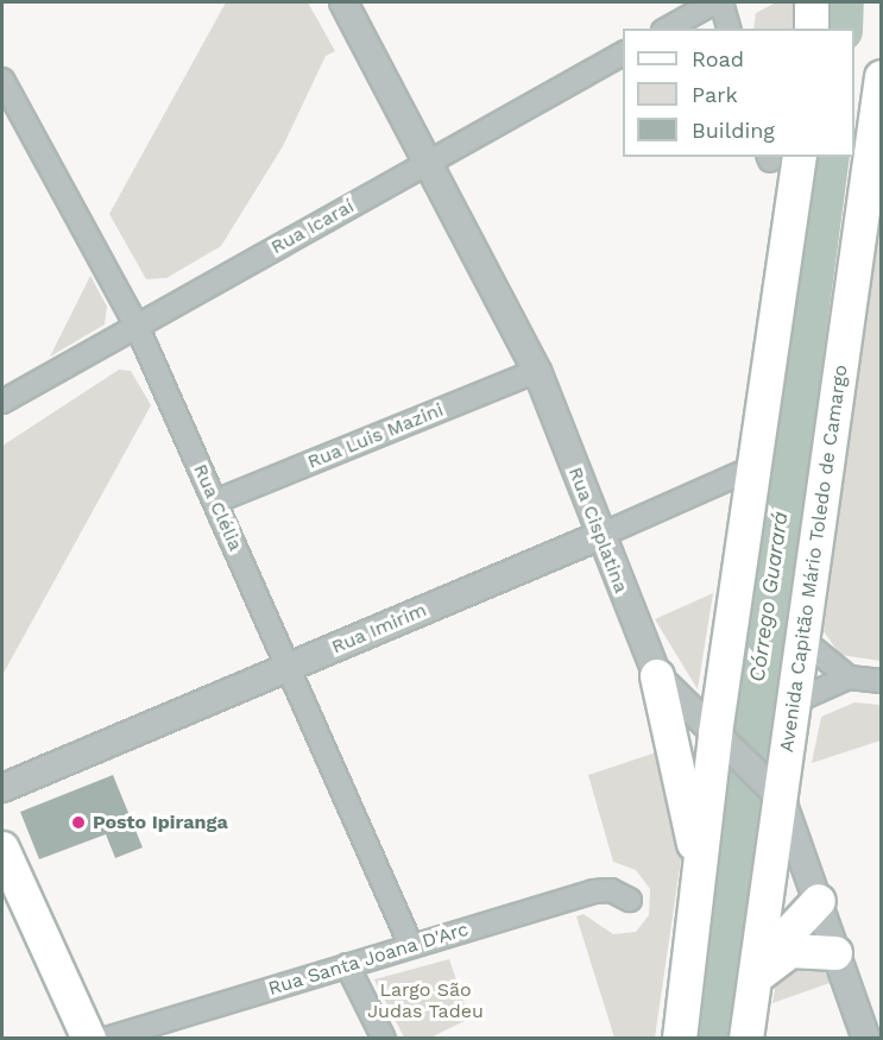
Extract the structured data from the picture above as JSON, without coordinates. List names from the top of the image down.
{
  "streets": {
    "main road": ["Avenida Capitão Mário Toledo de Camargo"],
    "street": [
      "Rua Icaraí",
      "Rua Luis Mazini",
      "Rua Clélia",
      "Rua Cisplatina",
      "Rua Imirim",
      "Rua Santa Joana D'Arc"
    ]
  },
  "crossings": [
    ["Rua Icaraí", "Rua Clélia"],
    ["Rua Icaraí", "Rua Cisplatina"],
    ["Rua Luis Mazini", "Rua Clélia"],
    ["Rua Luis Mazini", "Rua Cisplatina"],
    ["Rua Clélia", "Rua Imirim"],
    ["Rua Clélia", "Rua Santa Joana D'Arc"],
    ["Rua Cisplatina", "Avenida Capitão Mário Toledo de Camargo"],
    ["Rua Cisplatina", "Rua Imirim"]
  ],
  "water": ["Córrego Guarará"],
  "parks": ["Largo São Judas Tadeu"],
  "places": ["Posto Ipiranga"],
  "legend": ["Road", "Park", "Building"]
}
